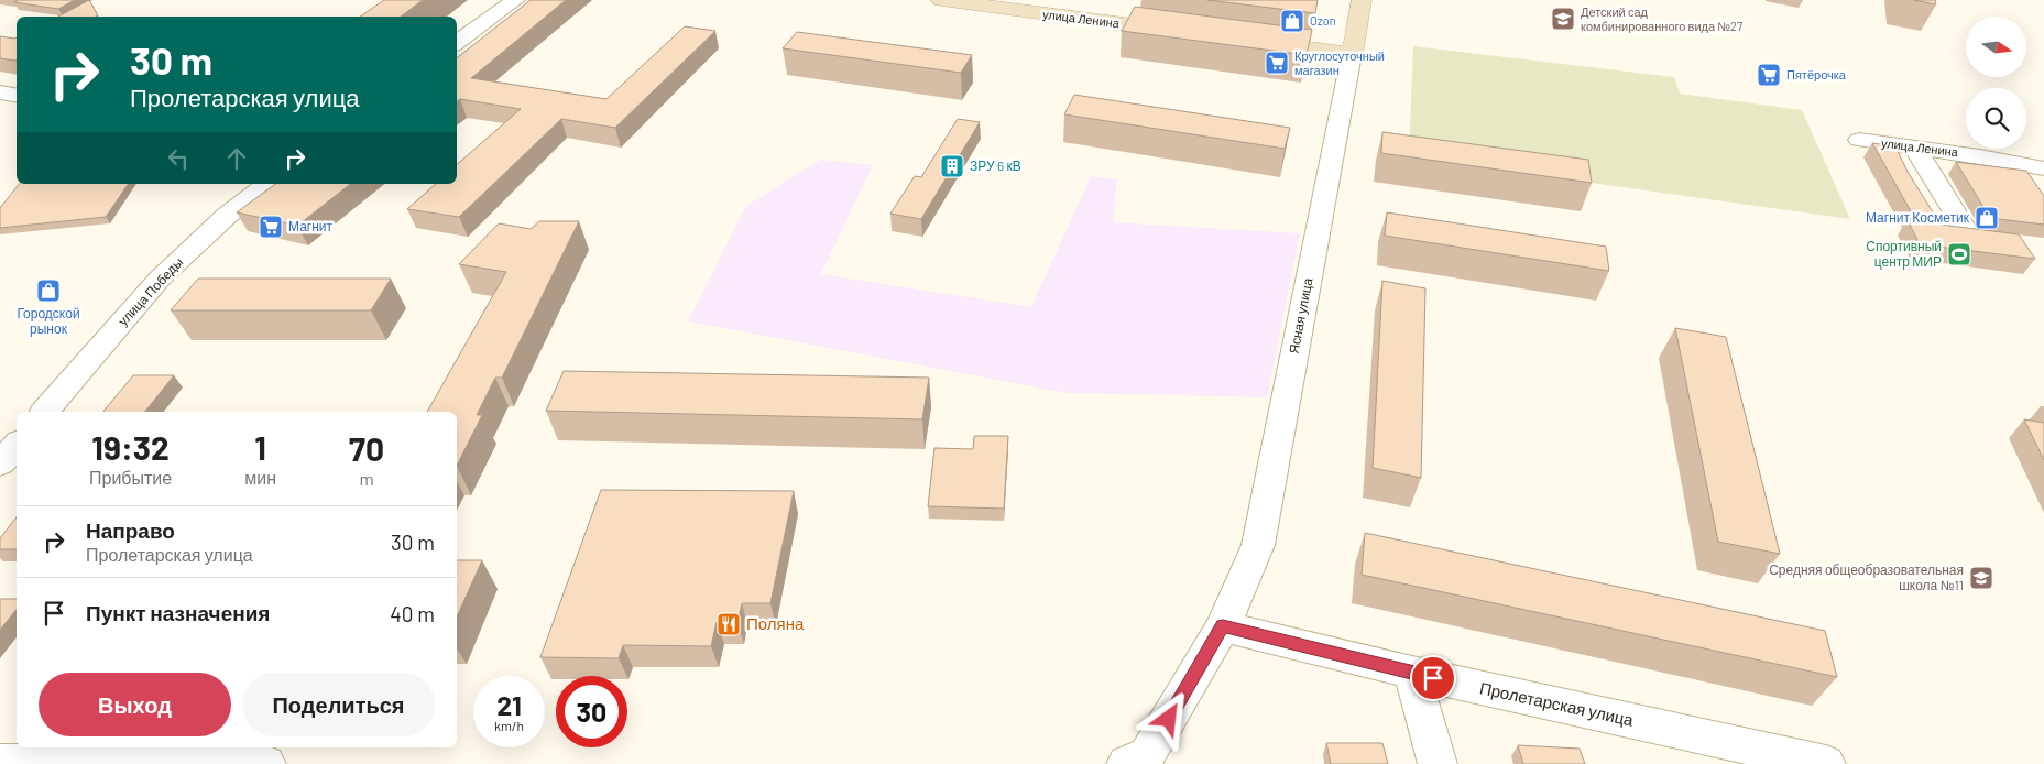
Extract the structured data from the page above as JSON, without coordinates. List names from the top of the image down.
{
  "streets": {
    "street": [
      "улица Ленина",
      "улица Победы",
      "Ясная улица",
      "Пролетарская улица"
    ]
  },
  "crossings": [
    ["Ясная улица", "Пролетарская улица"]
  ],
  "places": {
    "school or university": ["Детский сад комбинированного вида №27", "Средняя общеобразовательная школа №11"],
    "shop": ["Ozon", "Магнит Косметик", "Городской рынок"],
    "supermarket": ["Круглосуточный магазин", "Пятёрочка", "Магнит"],
    "building": ["ЗРУ 6 кВ"],
    "sports": ["Спортивный центр МИР"],
    "restaurant": ["Поляна"]
  },
  "north": "right",
  "page": {
    "turn": ["30 m", "Пролетарская улица"],
    "eta": [
      "19:32",
      "Прибытие",
      "1",
      "мин",
      "70",
      "m"
    ],
    "list": [
      {
        "name": "Направо",
        "note": "Пролетарская улица",
        "value": "30 m"
      },
      {
        "name": "Пункт назначения",
        "value": "40 m"
      }
    ],
    "buttons": ["Выход", "Поделиться"],
    "speed": "21 km/h",
    "limit": "30"
  }
}
